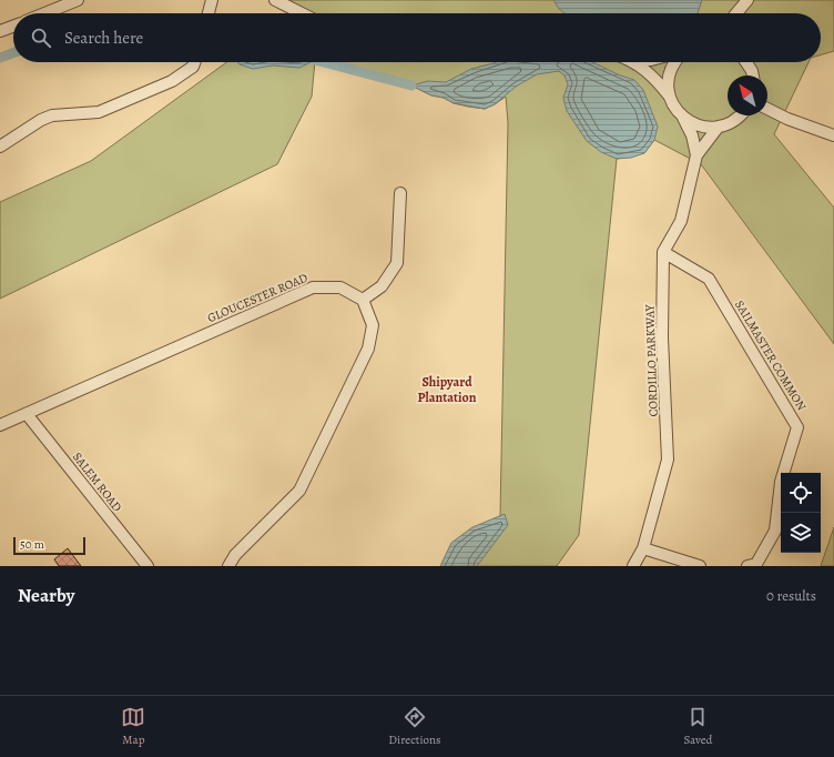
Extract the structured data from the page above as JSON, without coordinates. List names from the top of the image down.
{
  "streets": {
    "street": [
      "GLOUCESTER ROAD",
      "SAILMASTER COMMON",
      "CORDILLO PARKWAY",
      "SALEM ROAD"
    ]
  },
  "crossings": [
    ["GLOUCESTER ROAD", "SALEM ROAD"],
    ["SAILMASTER COMMON", "CORDILLO PARKWAY"]
  ],
  "districts": ["Shipyard Plantation"],
  "scale_bar": "50 m",
  "north": "top left",
  "page": {
    "search": "Search here",
    "scale": "50 m",
    "heading": ["Nearby", "0 results"],
    "nav": ["Map", "Directions", "Saved"]
  }
}
